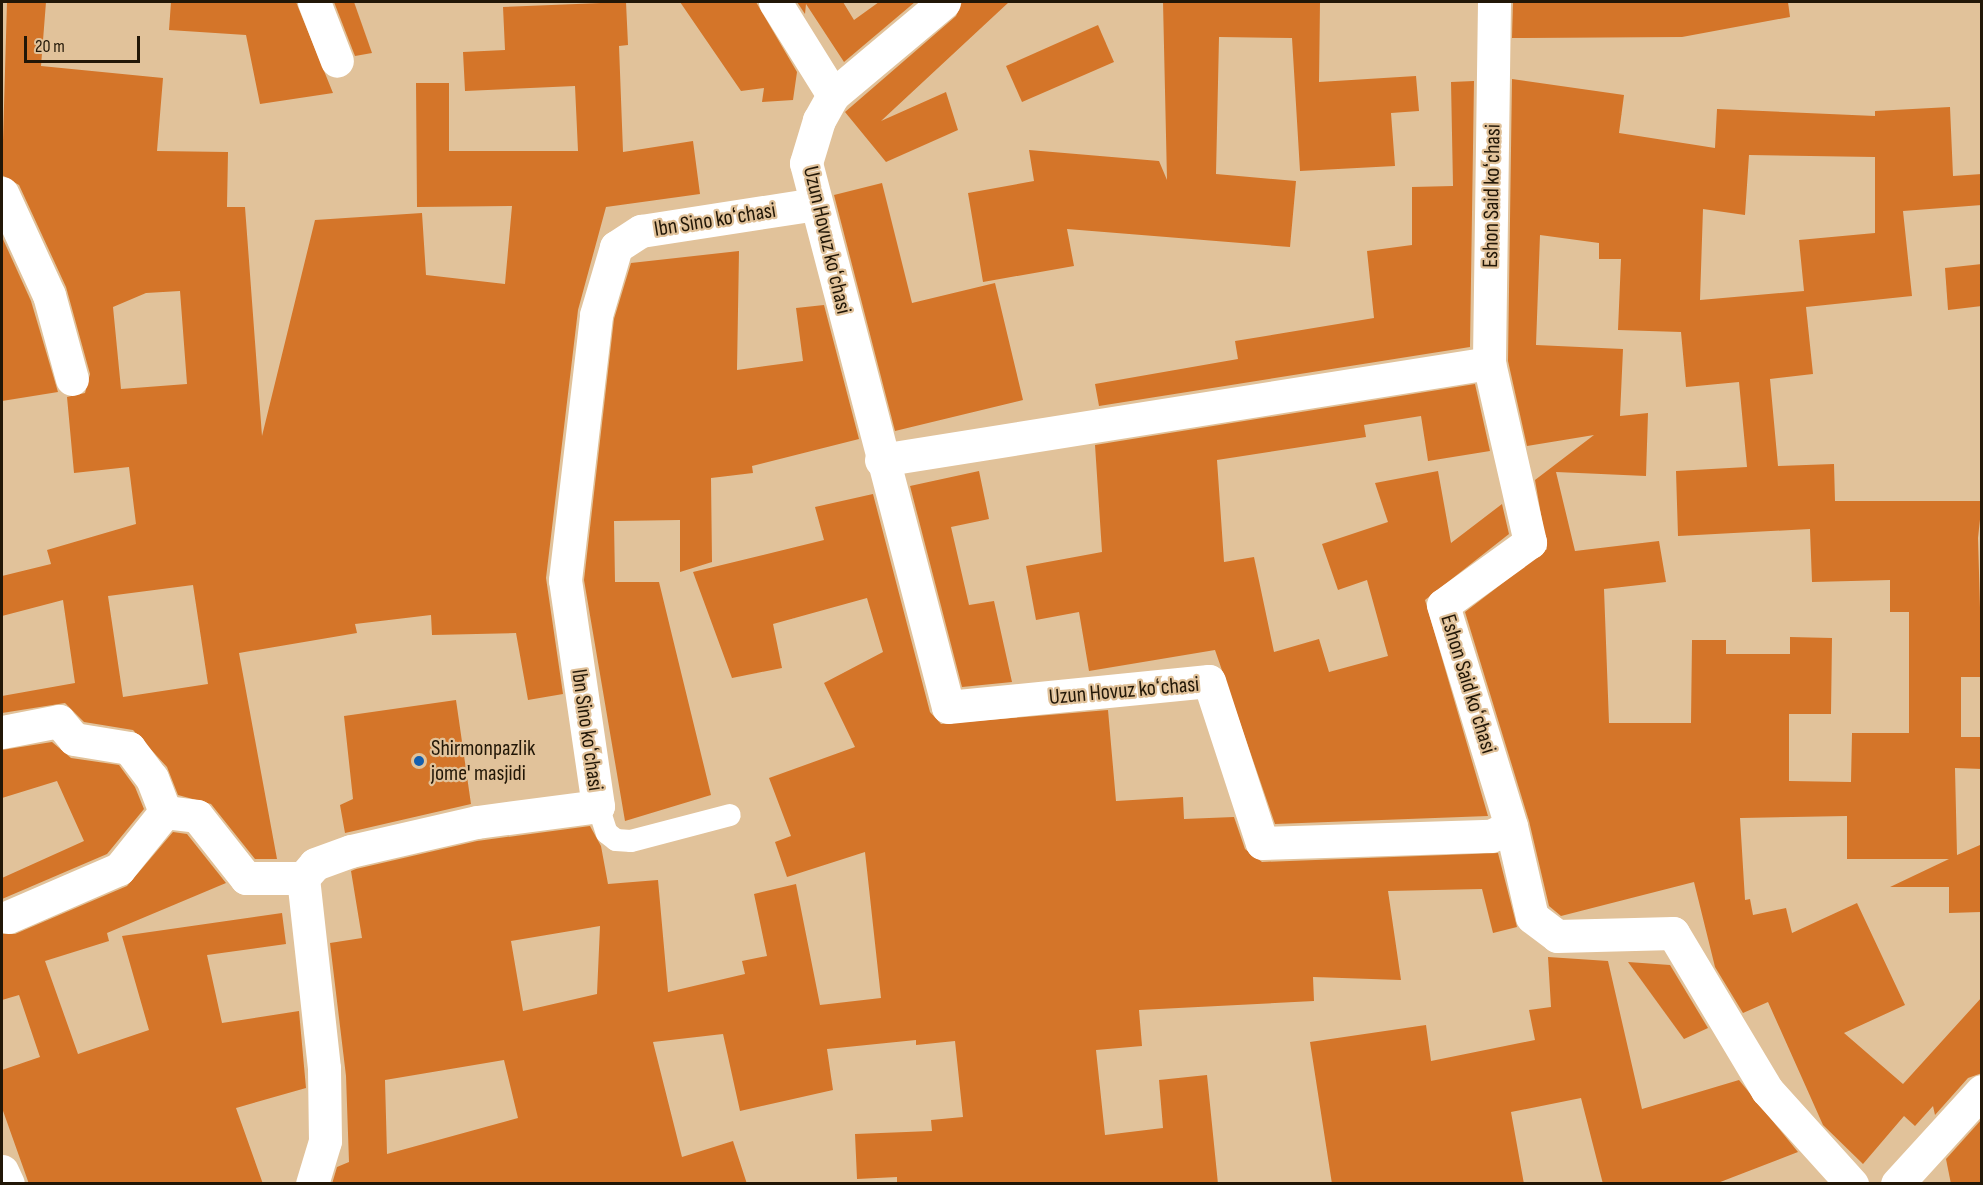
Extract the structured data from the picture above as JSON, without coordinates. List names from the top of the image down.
{
  "streets": {
    "street": ["Eshon Said koʻchasi", "Ibn Sino koʻchasi", "Uzun Hovuz koʻchasi"]
  },
  "crossings": [
    ["Eshon Said koʻchasi", "Uzun Hovuz koʻchasi"],
    ["Ibn Sino koʻchasi", "Uzun Hovuz koʻchasi"]
  ],
  "places": ["Shirmonpazlik jome' masjidi"],
  "scale_bar": "20 m"
}
